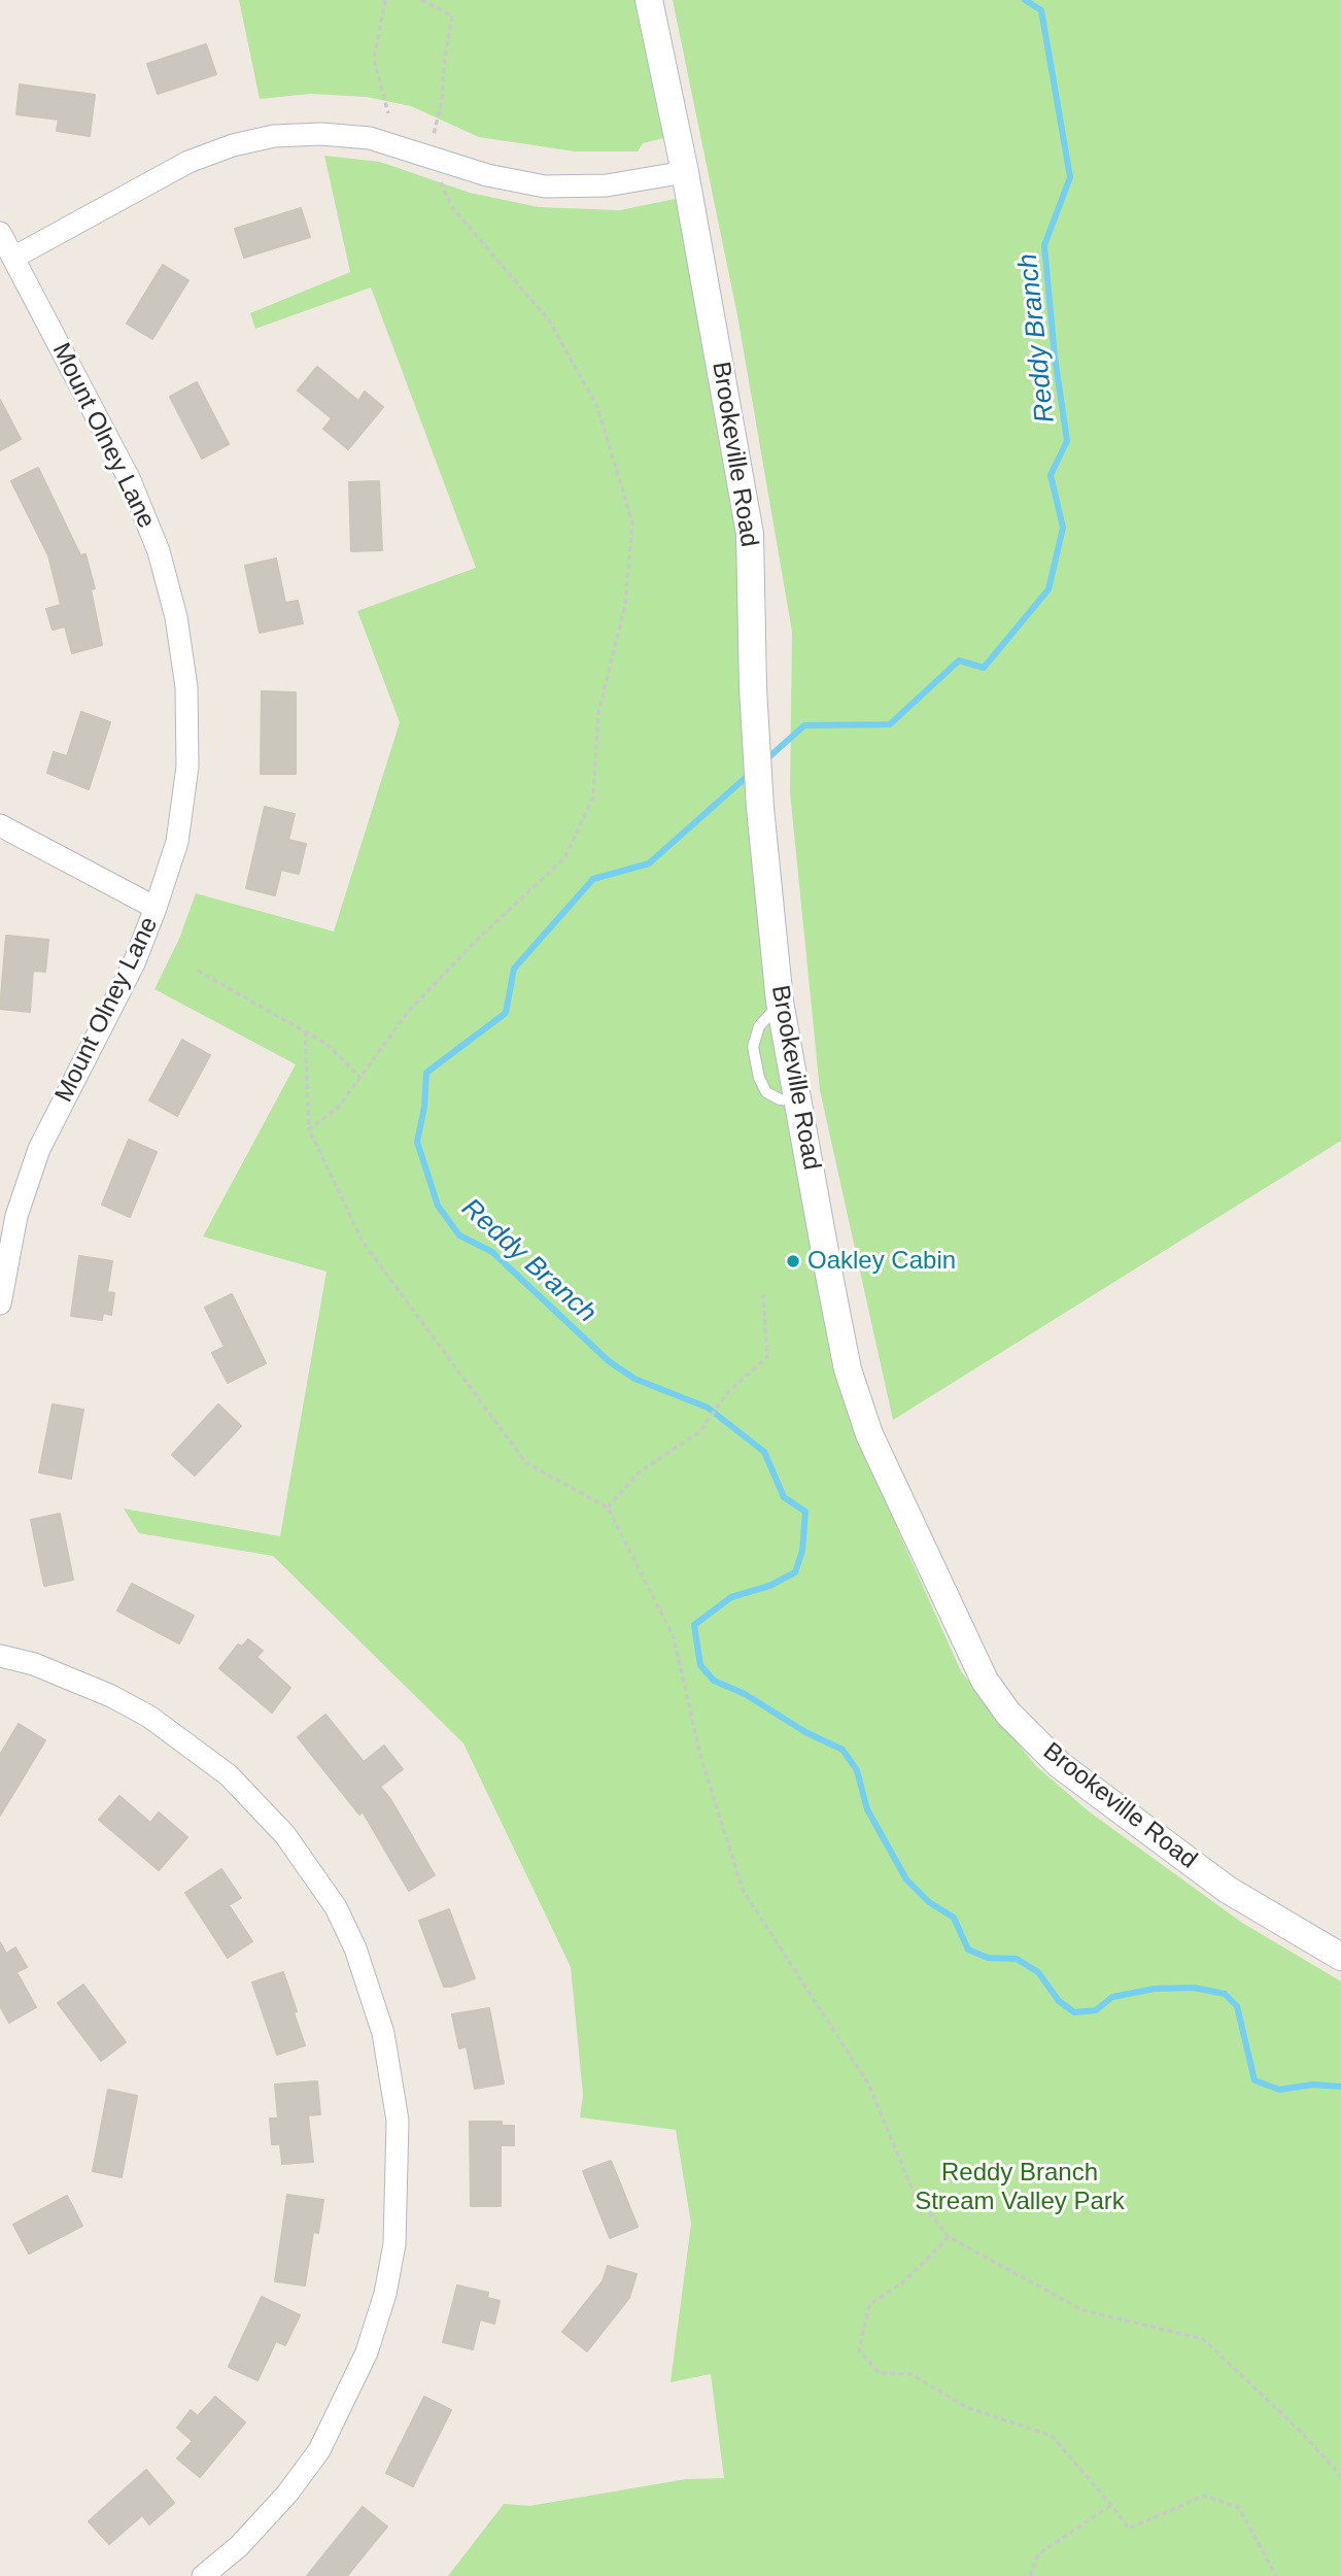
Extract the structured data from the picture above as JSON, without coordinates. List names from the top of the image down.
{
  "streets": {
    "street": ["Mount Olney Lane", "Brookeville Road"]
  },
  "water": ["Reddy Branch"],
  "parks": ["Reddy Branch Stream Valley Park"],
  "places": ["Oakley Cabin"]
}
